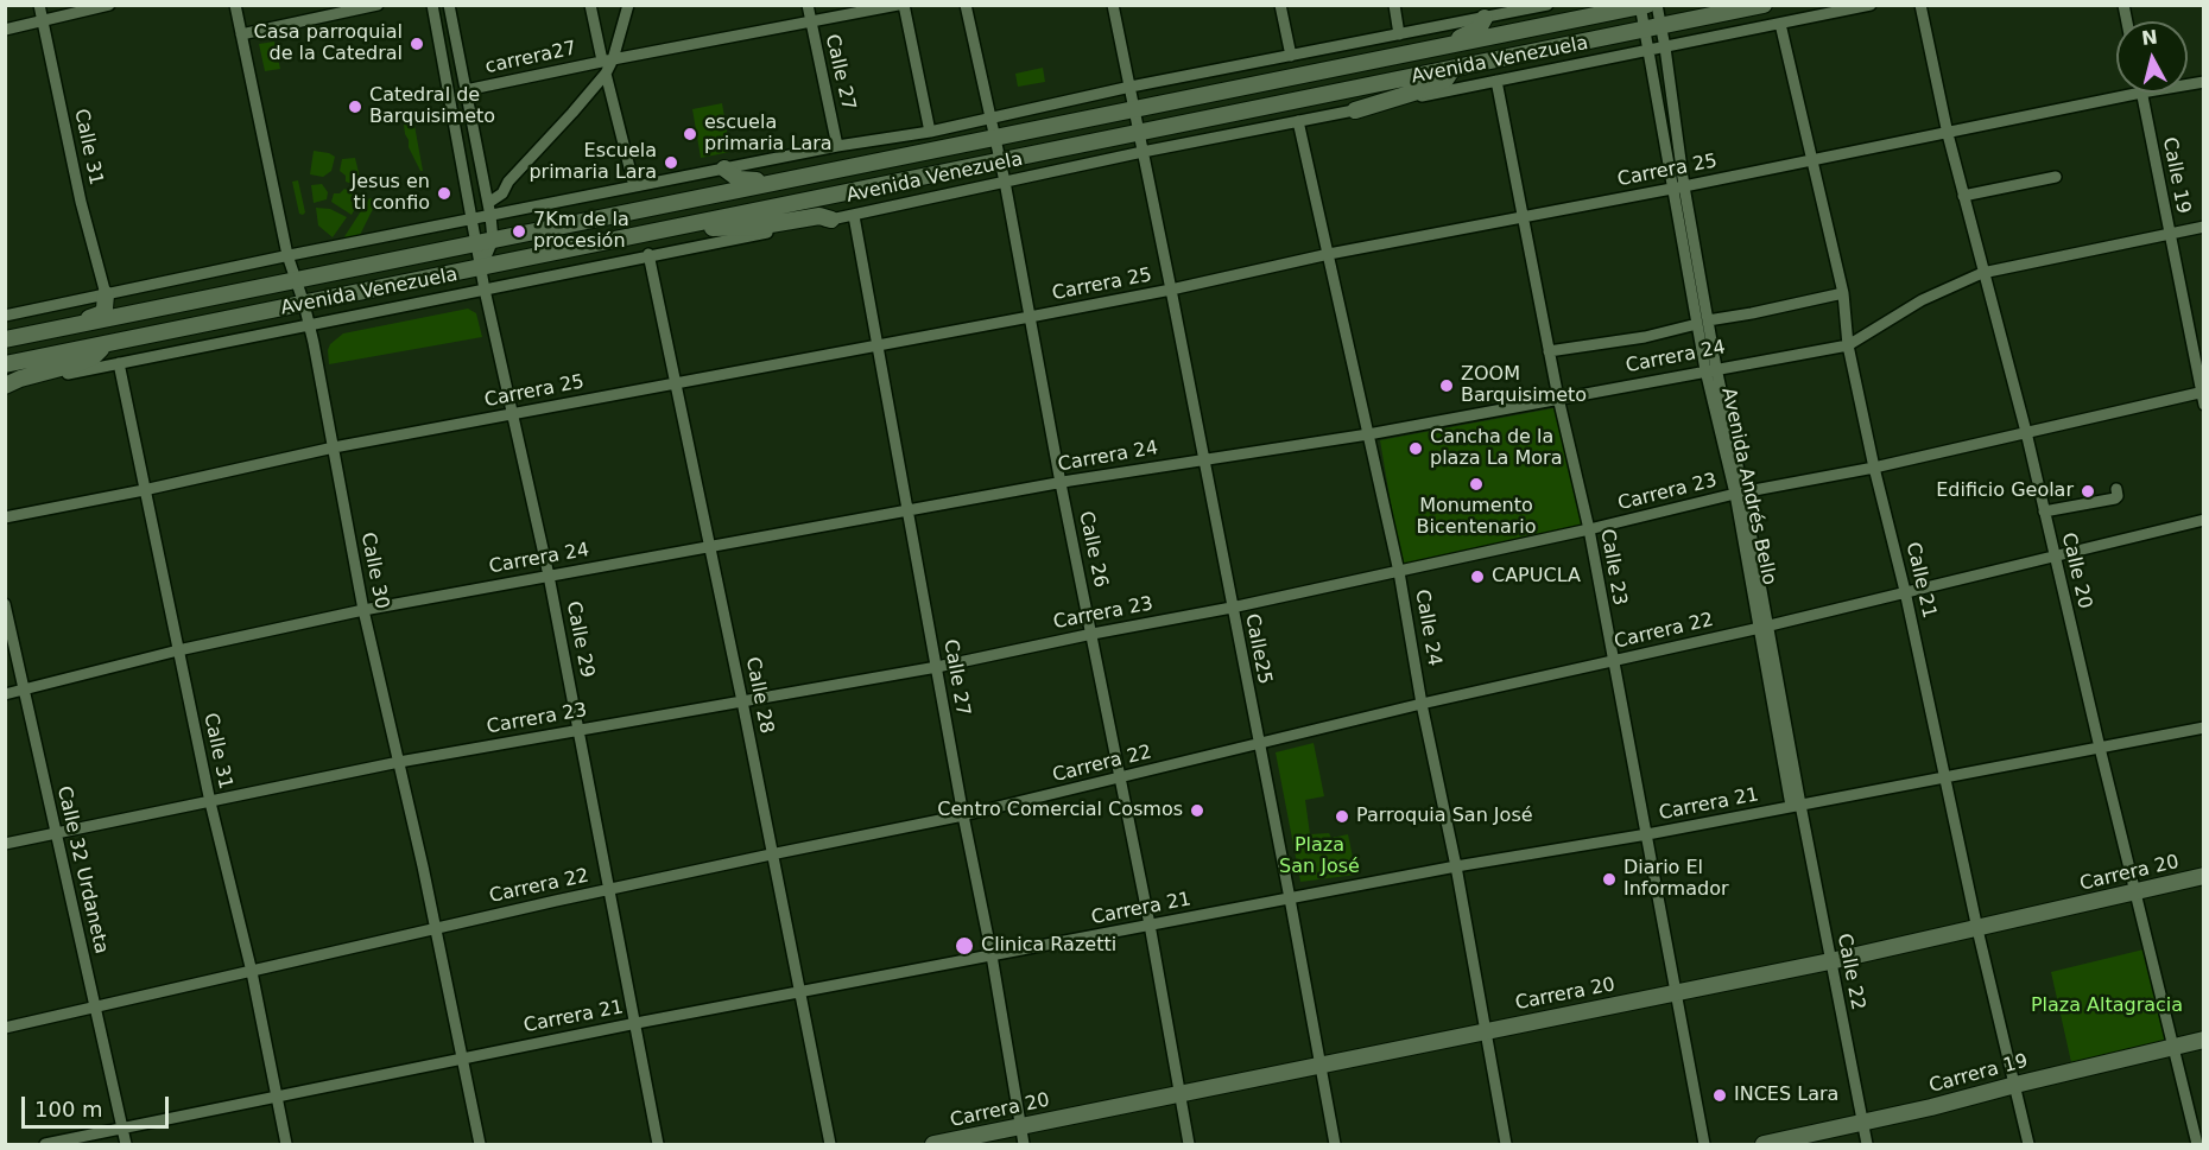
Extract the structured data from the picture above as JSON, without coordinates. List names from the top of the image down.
{
  "streets": {
    "street": [
      "carrera27",
      "Avenida Venezuela",
      "Calle 27",
      "Calle 31",
      "Carrera 25",
      "Calle 19",
      "Carrera 24",
      "Avenida Andrés Bello",
      "Carrera 23",
      "Calle 26",
      "Calle 23",
      "Calle 30",
      "Calle 20",
      "Calle 21",
      "Calle 24",
      "Carrera 22",
      "Calle 29",
      "Calle25",
      "Calle 28",
      "Carrera 21",
      "Calle 32 Urdaneta",
      "Carrera 20",
      "Calle 22",
      "Carrera 19"
    ]
  },
  "crossings": [
    ["carrera27", "Calle 27"],
    ["Avenida Venezuela", "Calle 27"],
    ["Avenida Venezuela", "Calle 31"],
    ["Avenida Venezuela", "Avenida Andrés Bello"],
    ["Avenida Venezuela", "Calle 26"],
    ["Avenida Venezuela", "Calle 23"],
    ["Avenida Venezuela", "Calle 30"],
    ["Avenida Venezuela", "Calle 21"],
    ["Avenida Venezuela", "Calle 24"],
    ["Avenida Venezuela", "Calle 29"],
    ["Avenida Venezuela", "Calle25"],
    ["Avenida Venezuela", "Calle 28"],
    ["Calle 27", "Carrera 25"],
    ["Calle 27", "Carrera 24"],
    ["Calle 27", "Carrera 23"],
    ["Calle 27", "Carrera 22"],
    ["Calle 27", "Carrera 21"],
    ["Calle 27", "Carrera 20"],
    ["Calle 31", "Carrera 25"],
    ["Calle 31", "Carrera 24"],
    ["Calle 31", "Carrera 23"],
    ["Calle 31", "Carrera 22"],
    ["Calle 31", "Carrera 21"],
    ["Carrera 25", "Calle 19"],
    ["Carrera 25", "Avenida Andrés Bello"],
    ["Carrera 25", "Calle 26"],
    ["Carrera 25", "Calle 23"],
    ["Carrera 25", "Calle 30"],
    ["Carrera 25", "Calle 20"],
    ["Carrera 25", "Calle 21"],
    ["Carrera 25", "Calle 24"],
    ["Carrera 25", "Calle 29"],
    ["Carrera 25", "Calle25"],
    ["Carrera 25", "Calle 28"],
    ["Calle 19", "Carrera 24"],
    ["Calle 19", "Carrera 23"],
    ["Carrera 24", "Avenida Andrés Bello"],
    ["Carrera 24", "Calle 26"],
    ["Carrera 24", "Calle 23"],
    ["Carrera 24", "Calle 30"],
    ["Carrera 24", "Calle 20"],
    ["Carrera 24", "Calle 21"],
    ["Carrera 24", "Calle 24"],
    ["Carrera 24", "Calle 29"],
    ["Carrera 24", "Calle25"],
    ["Carrera 24", "Calle 28"],
    ["Carrera 24", "Calle 32 Urdaneta"],
    ["Avenida Andrés Bello", "Carrera 23"],
    ["Avenida Andrés Bello", "Carrera 22"],
    ["Avenida Andrés Bello", "Carrera 21"],
    ["Avenida Andrés Bello", "Calle 22"],
    ["Carrera 23", "Calle 26"],
    ["Carrera 23", "Calle 23"],
    ["Carrera 23", "Calle 30"],
    ["Carrera 23", "Calle 20"],
    ["Carrera 23", "Calle 21"],
    ["Carrera 23", "Calle 24"],
    ["Carrera 23", "Calle 29"],
    ["Carrera 23", "Calle25"],
    ["Carrera 23", "Calle 28"],
    ["Carrera 23", "Calle 32 Urdaneta"],
    ["Calle 26", "Carrera 22"],
    ["Calle 26", "Carrera 21"],
    ["Calle 26", "Carrera 20"],
    ["Calle 23", "Carrera 22"],
    ["Calle 23", "Carrera 21"],
    ["Calle 23", "Carrera 20"],
    ["Calle 30", "Carrera 22"],
    ["Calle 30", "Carrera 21"],
    ["Calle 20", "Carrera 22"],
    ["Calle 20", "Carrera 21"],
    ["Calle 20", "Carrera 20"],
    ["Calle 20", "Carrera 19"],
    ["Calle 21", "Carrera 22"],
    ["Calle 21", "Carrera 21"],
    ["Calle 21", "Carrera 20"],
    ["Calle 21", "Carrera 19"],
    ["Calle 24", "Carrera 22"],
    ["Calle 24", "Carrera 21"],
    ["Calle 24", "Carrera 20"],
    ["Carrera 22", "Calle 29"],
    ["Carrera 22", "Calle25"],
    ["Carrera 22", "Calle 28"],
    ["Carrera 22", "Calle 32 Urdaneta"],
    ["Calle 29", "Carrera 21"],
    ["Calle25", "Carrera 21"],
    ["Calle25", "Carrera 20"],
    ["Calle 28", "Carrera 21"],
    ["Carrera 21", "Calle 32 Urdaneta"],
    ["Carrera 21", "Calle 22"],
    ["Carrera 20", "Calle 22"],
    ["Calle 22", "Carrera 19"]
  ],
  "parks": ["Plaza San José", "Plaza Altagracia"],
  "places": [
    "Casa parroquial de la Catedral",
    "Catedral de Barquisimeto",
    "escuela primaria Lara",
    "Escuela primaria Lara",
    "Jesus en ti confio",
    "7Km de la procesión",
    "ZOOM Barquisimeto",
    "Cancha de la plaza La Mora",
    "Monumento Bicentenario",
    "Edificio Geolar",
    "CAPUCLA",
    "Centro Comercial Cosmos",
    "Parroquia San José",
    "Diario El Informador",
    "Clinica Razetti",
    "INCES Lara"
  ],
  "scale_bar": "100 m",
  "north": "top"
}
